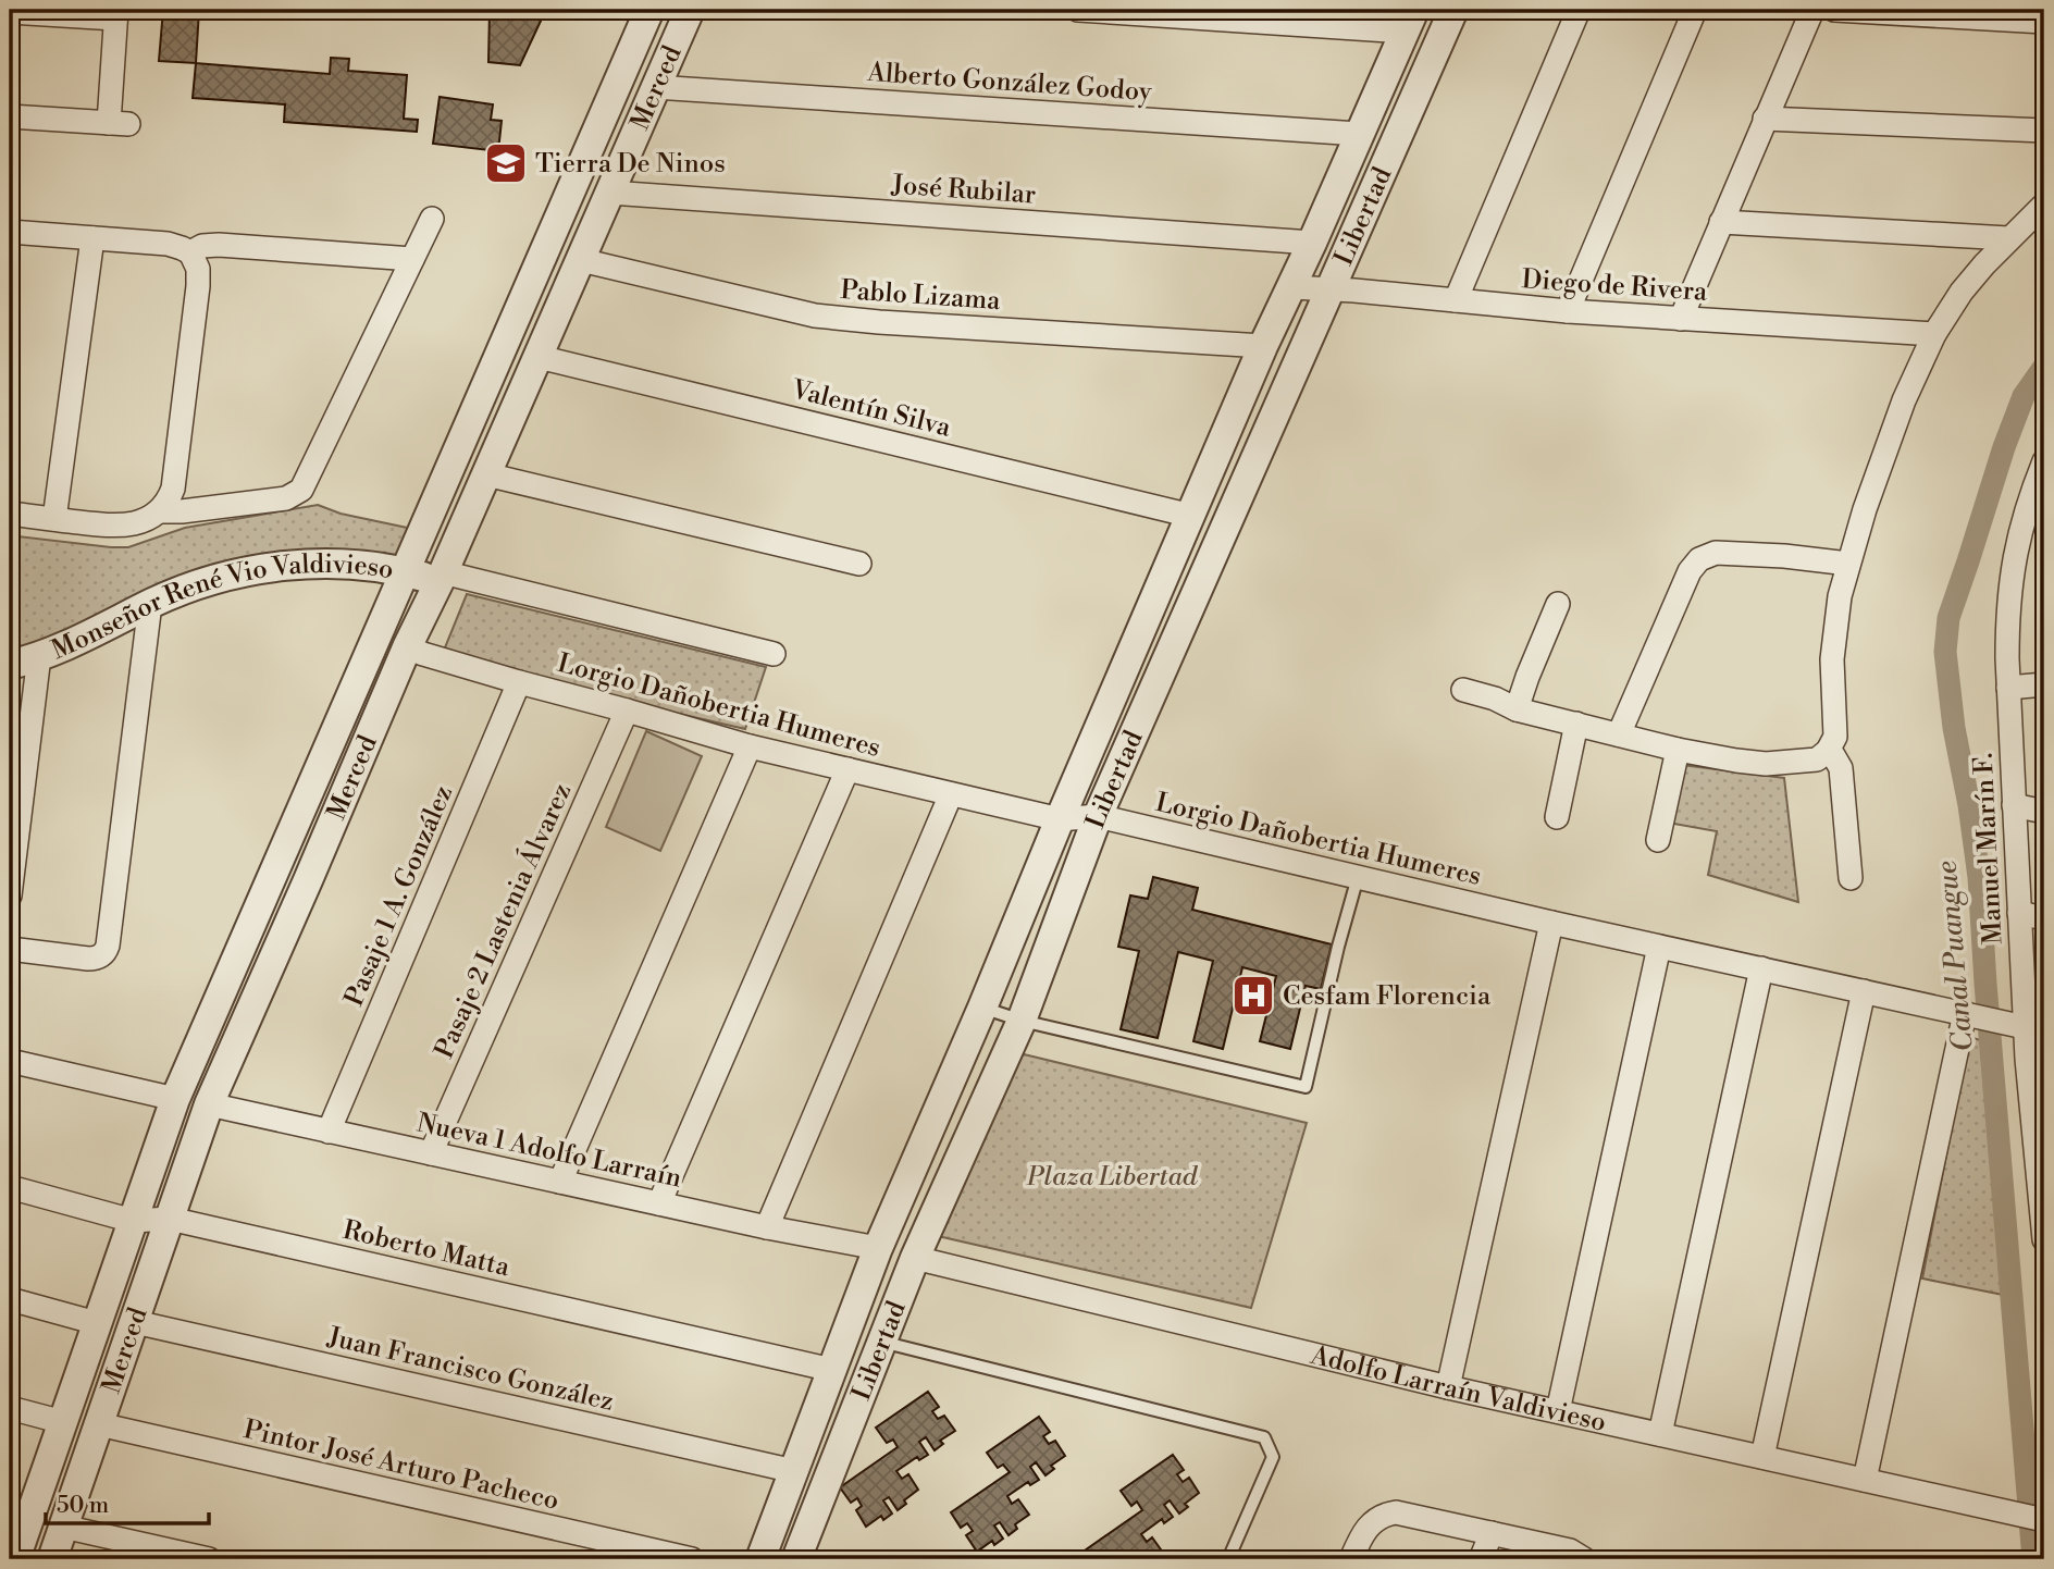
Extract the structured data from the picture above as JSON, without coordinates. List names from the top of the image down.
{
  "streets": {
    "street": [
      "Alberto González Godoy",
      "Merced",
      "José Rubilar",
      "Libertad",
      "Diego de Rivera",
      "Pablo Lizama",
      "Valentín Silva",
      "Monseñor René Vio Valdivieso",
      "Lorgio Dañobertia Humeres",
      "Manuel Marín F.",
      "Pasaje 1 A. González",
      "Pasaje 2 Lastenia Álvarez",
      "Nueva 1 Adolfo Larraín",
      "Roberto Matta",
      "Juan Francisco González",
      "Adolfo Larraín Valdivieso",
      "Pintor José Arturo Pacheco"
    ]
  },
  "crossings": [
    ["Alberto González Godoy", "Merced"],
    ["Alberto González Godoy", "Libertad"],
    ["Merced", "José Rubilar"],
    ["Merced", "Pablo Lizama"],
    ["Merced", "Valentín Silva"],
    ["Merced", "Monseñor René Vio Valdivieso"],
    ["Merced", "Lorgio Dañobertia Humeres"],
    ["Merced", "Nueva 1 Adolfo Larraín"],
    ["Merced", "Roberto Matta"],
    ["Merced", "Juan Francisco González"],
    ["Merced", "Pintor José Arturo Pacheco"],
    ["José Rubilar", "Libertad"],
    ["Libertad", "Diego de Rivera"],
    ["Libertad", "Pablo Lizama"],
    ["Libertad", "Valentín Silva"],
    ["Libertad", "Lorgio Dañobertia Humeres"],
    ["Libertad", "Nueva 1 Adolfo Larraín"],
    ["Libertad", "Roberto Matta"],
    ["Libertad", "Juan Francisco González"],
    ["Libertad", "Adolfo Larraín Valdivieso"],
    ["Lorgio Dañobertia Humeres", "Manuel Marín F."],
    ["Lorgio Dañobertia Humeres", "Pasaje 1 A. González"],
    ["Lorgio Dañobertia Humeres", "Pasaje 2 Lastenia Álvarez"],
    ["Pasaje 1 A. González", "Nueva 1 Adolfo Larraín"],
    ["Pasaje 2 Lastenia Álvarez", "Nueva 1 Adolfo Larraín"],
    ["Nueva 1 Adolfo Larraín", "Adolfo Larraín Valdivieso"]
  ],
  "water": ["Canal Puangue"],
  "parks": ["Plaza Libertad"],
  "places": {
    "school or university": ["Tierra De Ninos"],
    "hospital": ["Cesfam Florencia"]
  },
  "scale_bar": "50 m"
}
